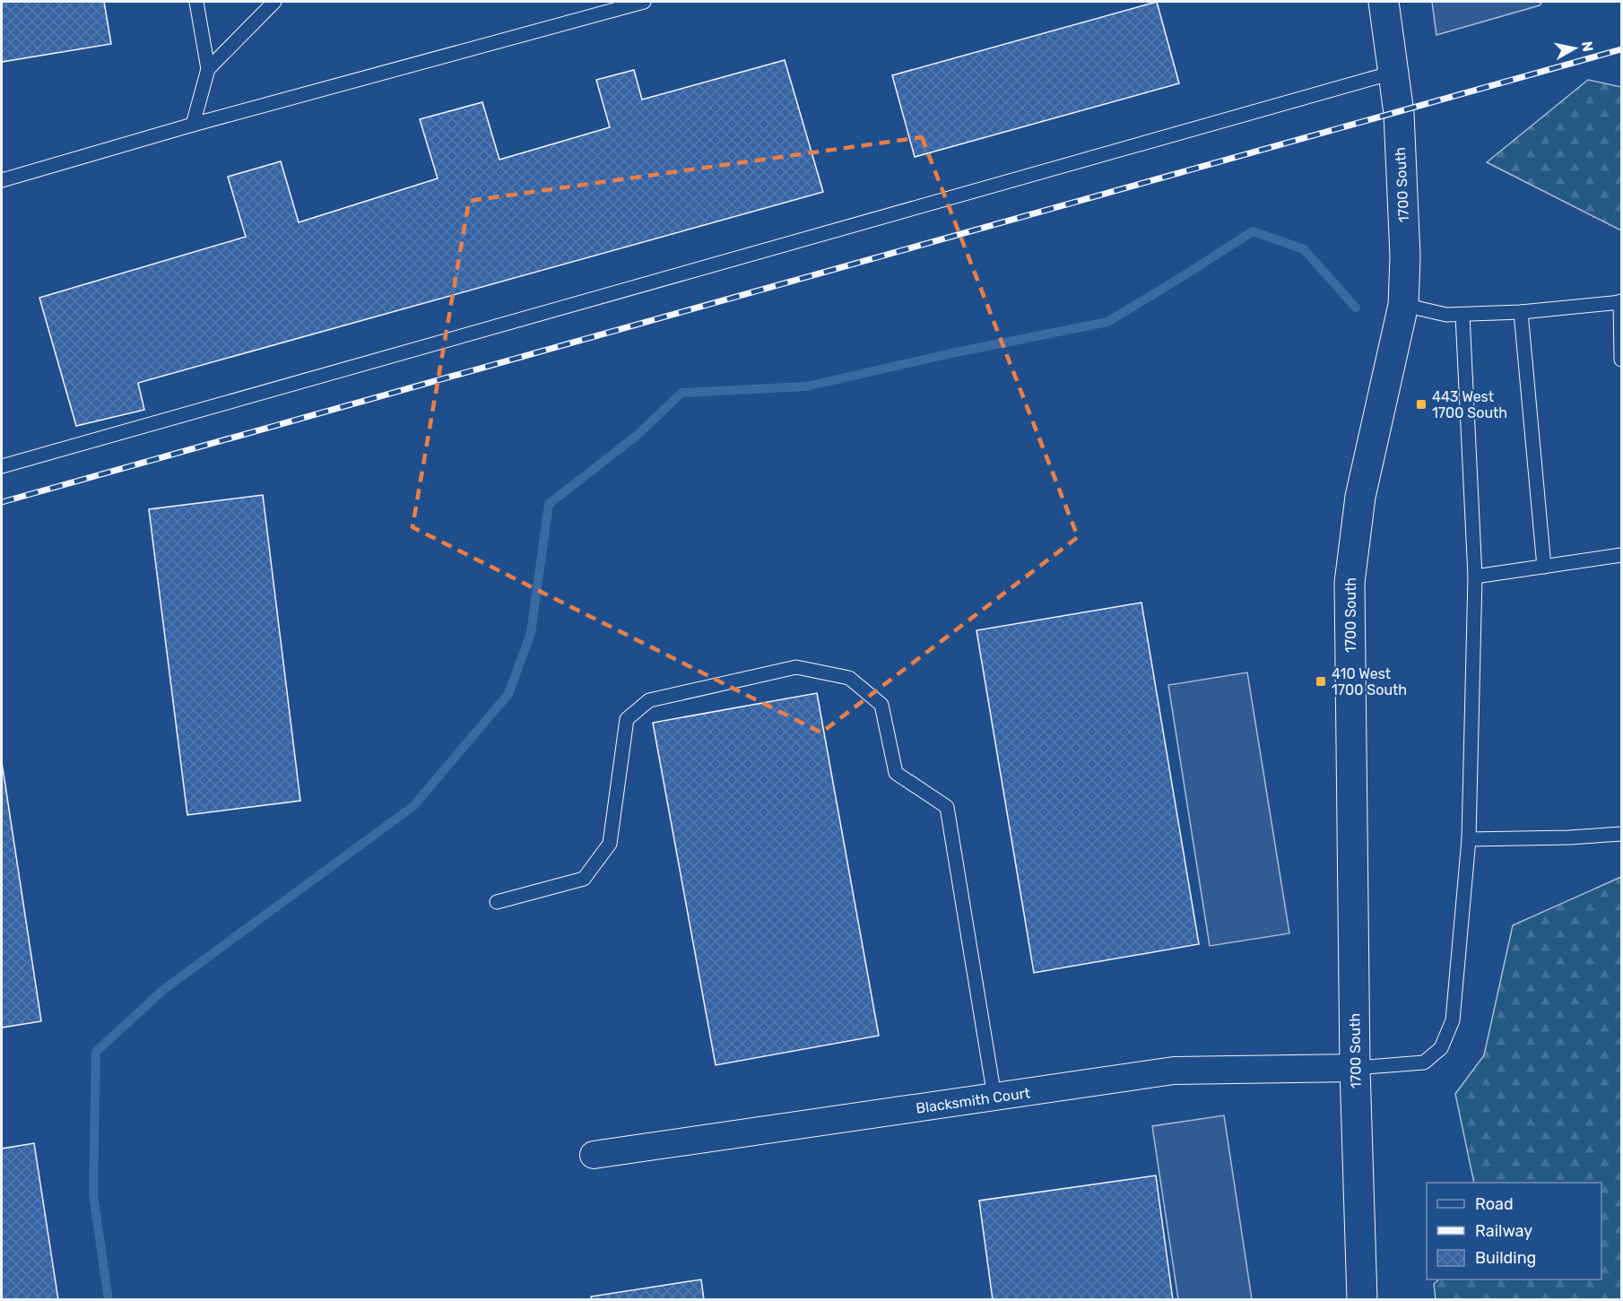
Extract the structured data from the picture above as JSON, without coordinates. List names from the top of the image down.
{
  "streets": {
    "street": ["1700 South", "Blacksmith Court"]
  },
  "crossings": [
    ["1700 South", "Blacksmith Court"]
  ],
  "places": {
    "transit": ["443 West 1700 South", "410 West 1700 South"]
  },
  "legend": ["Road", "Railway", "Building"],
  "north": "right"
}
